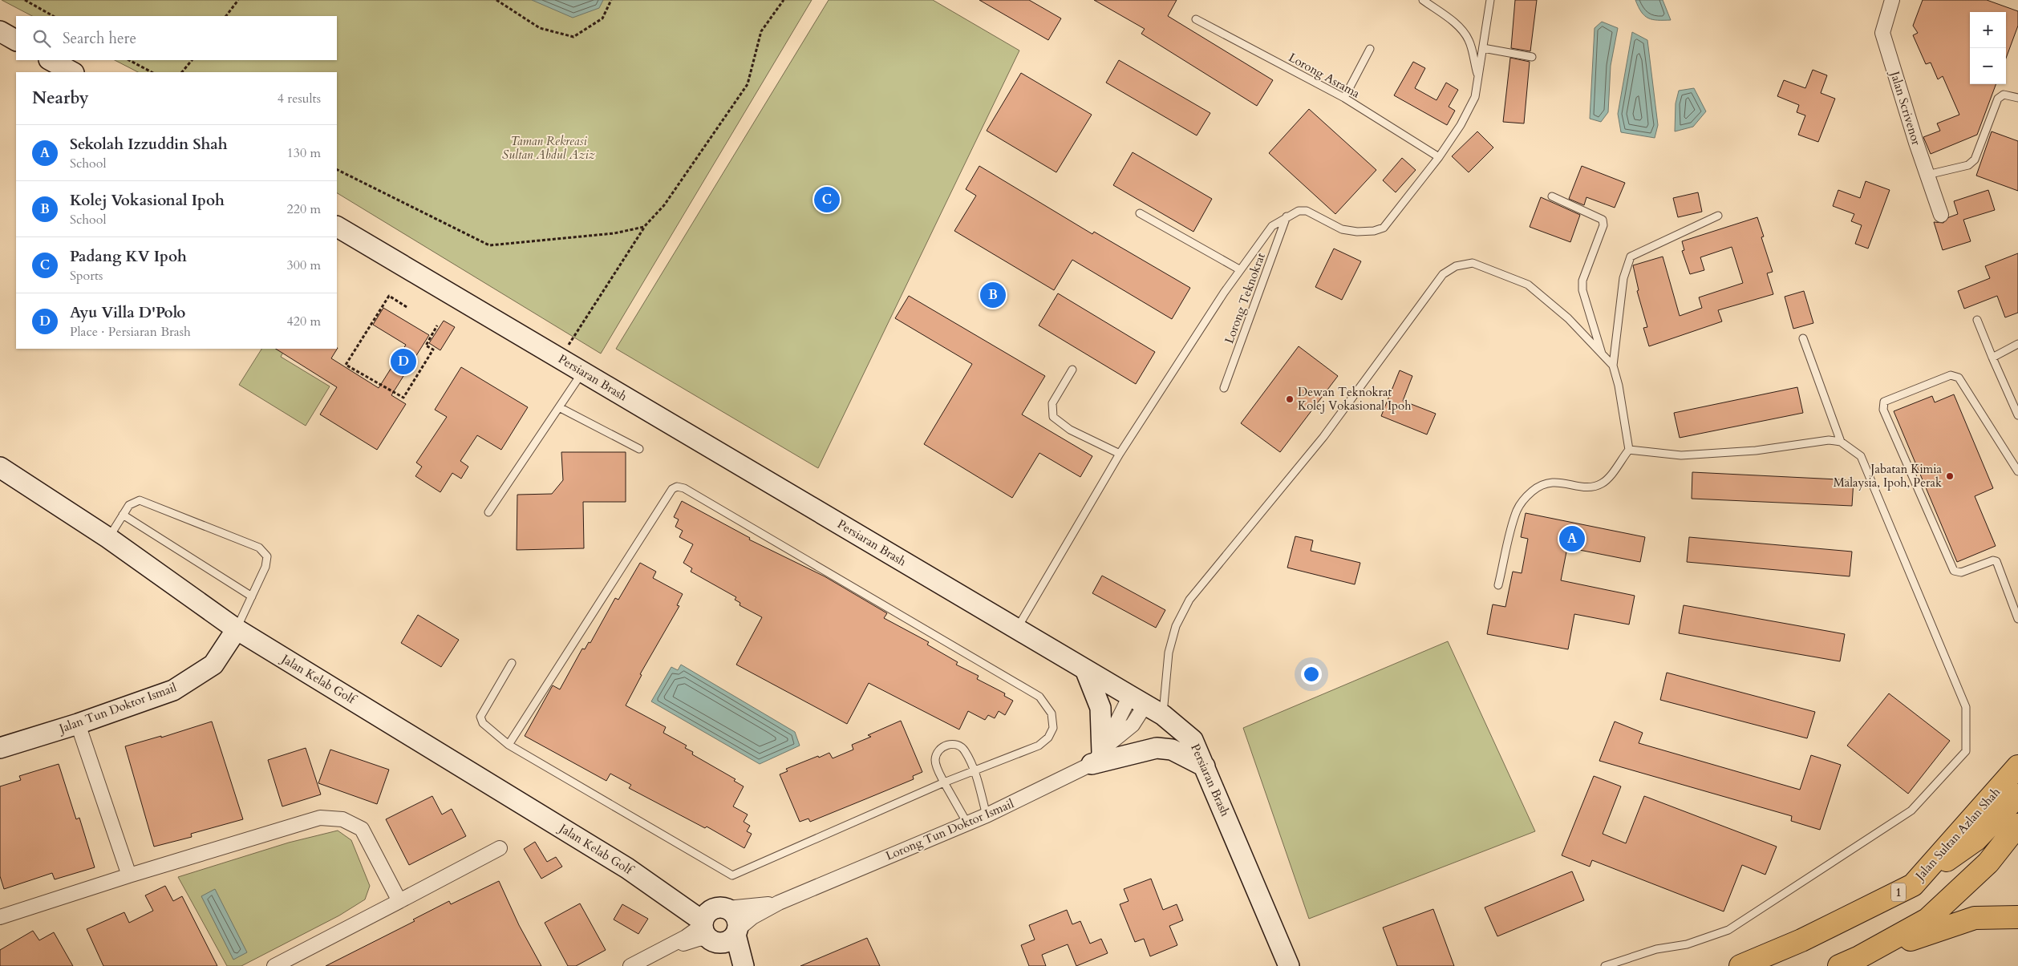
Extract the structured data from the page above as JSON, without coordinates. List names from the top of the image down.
{
  "streets": {
    "main road": ["Jalan Sultan Azlan Shah", "1"],
    "street": [
      "Jalan Scrivenor",
      "Persiaran Brash",
      "Jalan Kelab Golf",
      "Jalan Tun Doktor Ismail",
      "Lorong Tun Doktor Ismail"
    ],
    "lane": ["Lorong Asrama", "Lorong Teknokrat"]
  },
  "crossings": [
    ["Jalan Kelab Golf", "Jalan Tun Doktor Ismail"],
    ["Jalan Kelab Golf", "Lorong Tun Doktor Ismail"]
  ],
  "parks": ["Taman Rekreasi Sultan Abdul Aziz"],
  "places": ["Dewan Teknokrat Kolej Vokasional Ipoh", "Jabatan Kimia Malaysia, Ipoh, Perak"],
  "page": {
    "map_buttons": ["+", "−"],
    "search": "Search here",
    "heading": ["Nearby", "4 results"],
    "list": [
      {
        "mark": "A",
        "name": "Sekolah Izzuddin Shah",
        "note": "School",
        "value": "130 m"
      },
      {
        "mark": "B",
        "name": "Kolej Vokasional Ipoh",
        "note": "School",
        "value": "220 m"
      },
      {
        "mark": "C",
        "name": "Padang KV Ipoh",
        "note": "Sports",
        "value": "300 m"
      },
      {
        "mark": "D",
        "name": "Ayu Villa D'Polo",
        "note": "Place · Persiaran Brash",
        "value": "420 m"
      }
    ],
    "pins": [
      "C",
      "B",
      "D",
      "A"
    ]
  }
}
